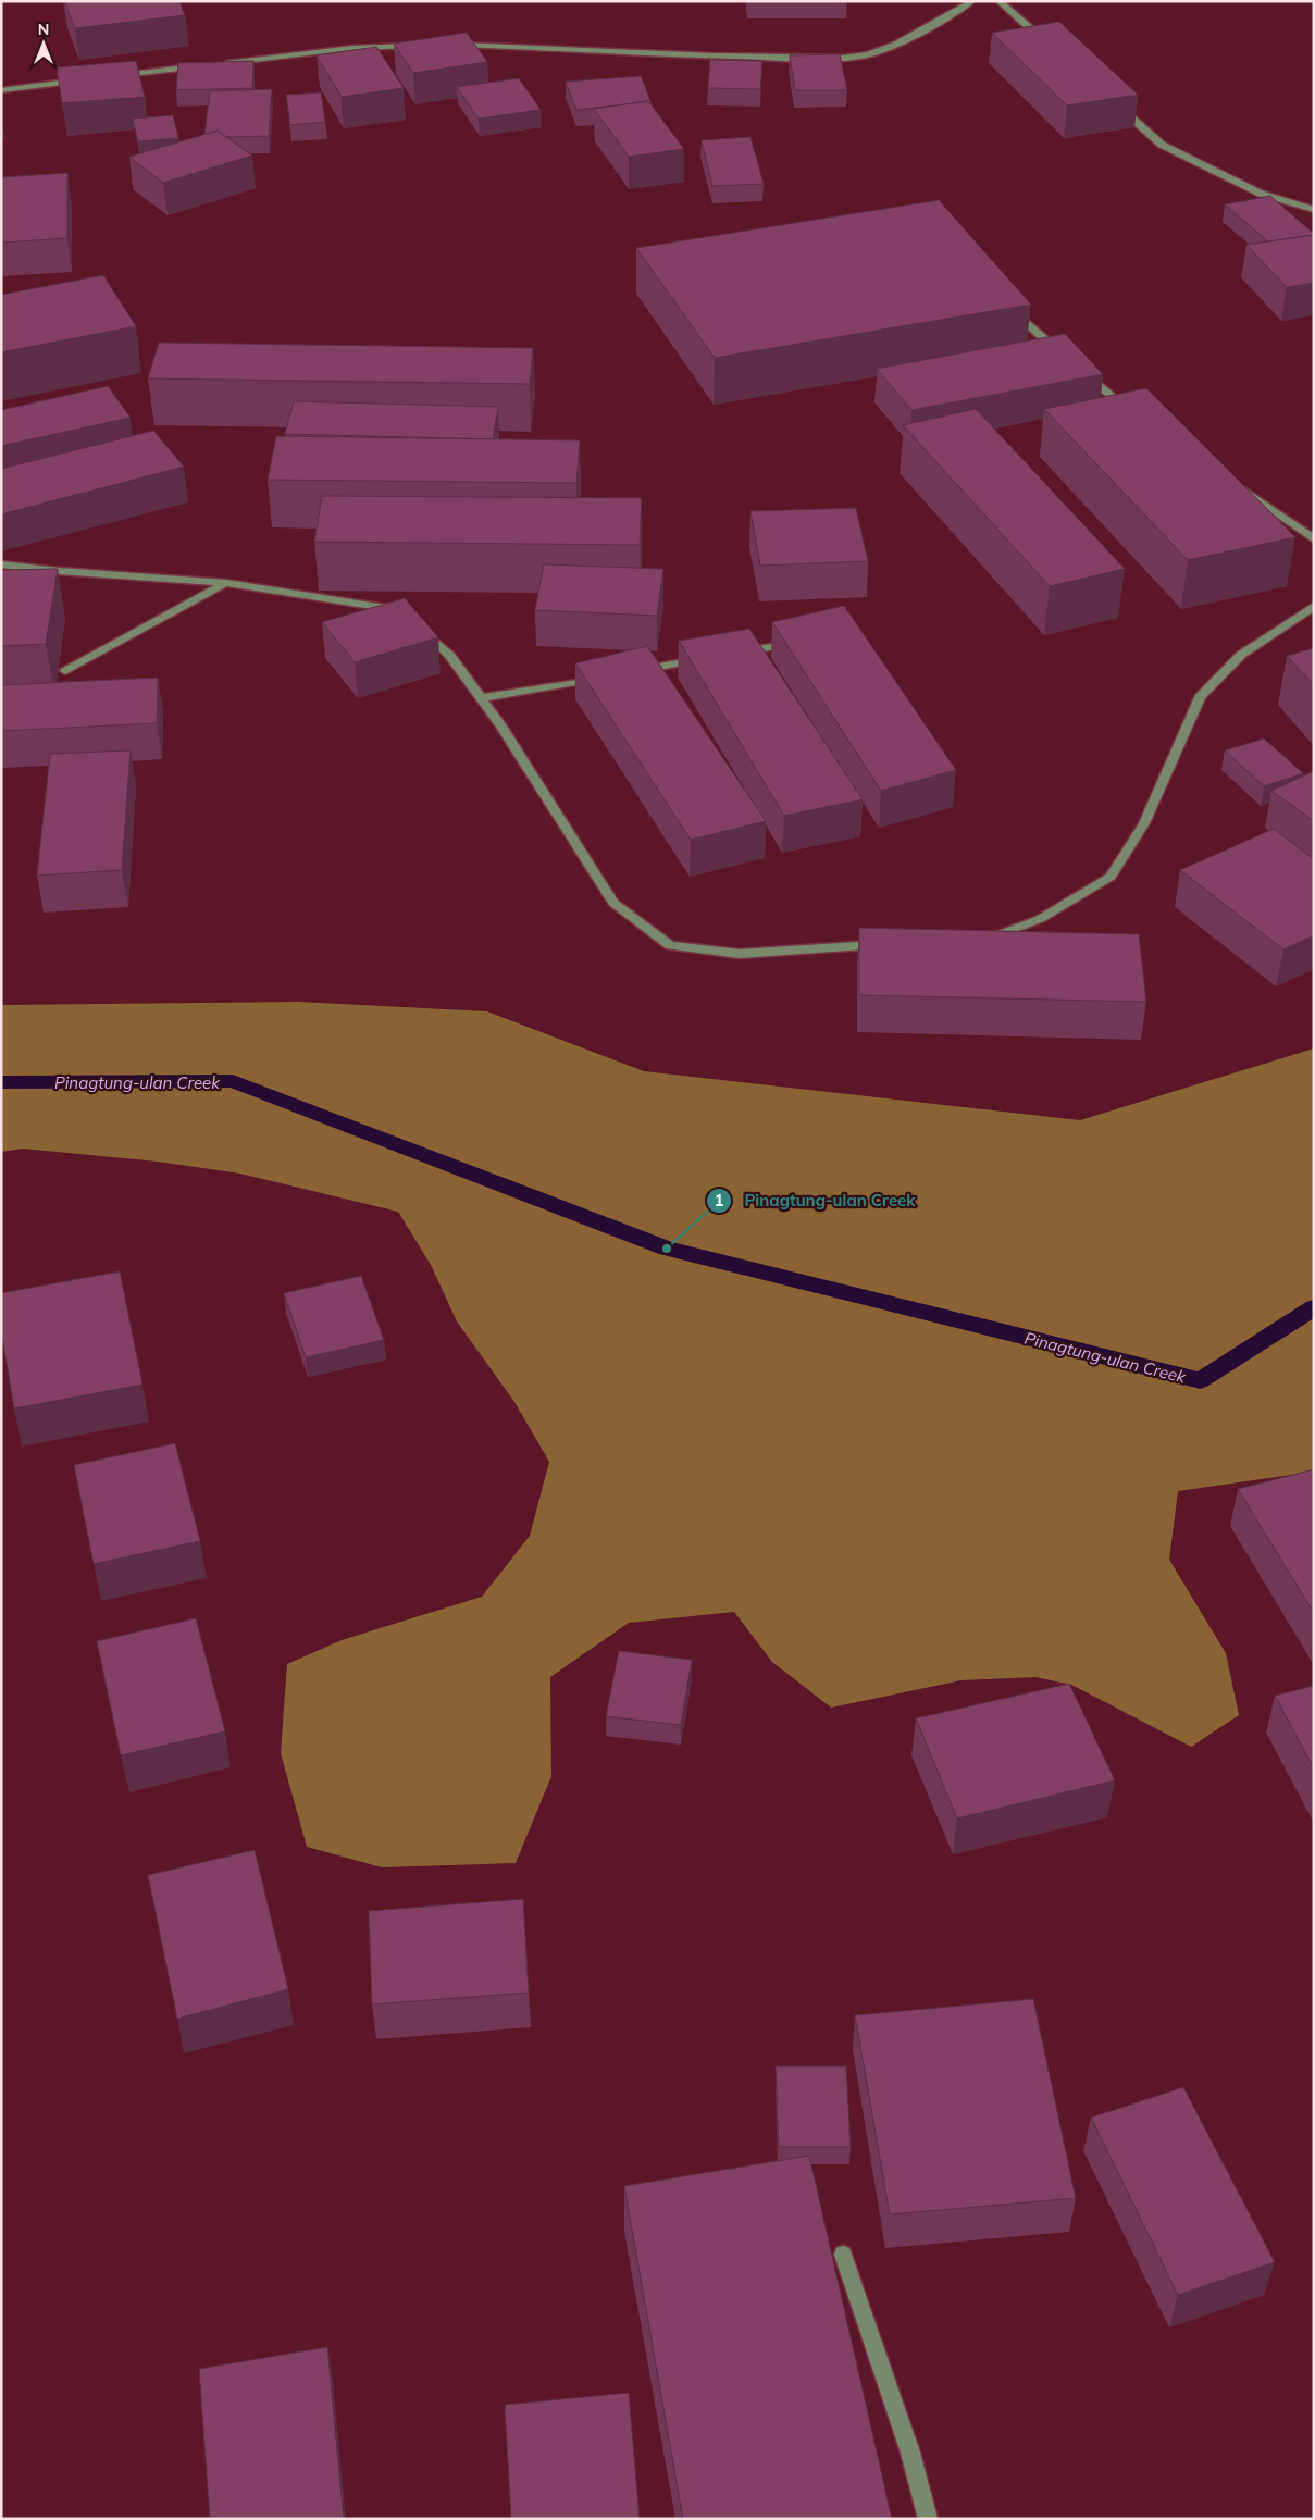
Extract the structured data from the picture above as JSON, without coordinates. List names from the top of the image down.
{
  "water": ["Pinagtung-ulan Creek"],
  "places": ["Pinagtung-ulan Creek"],
  "north": "top"
}
